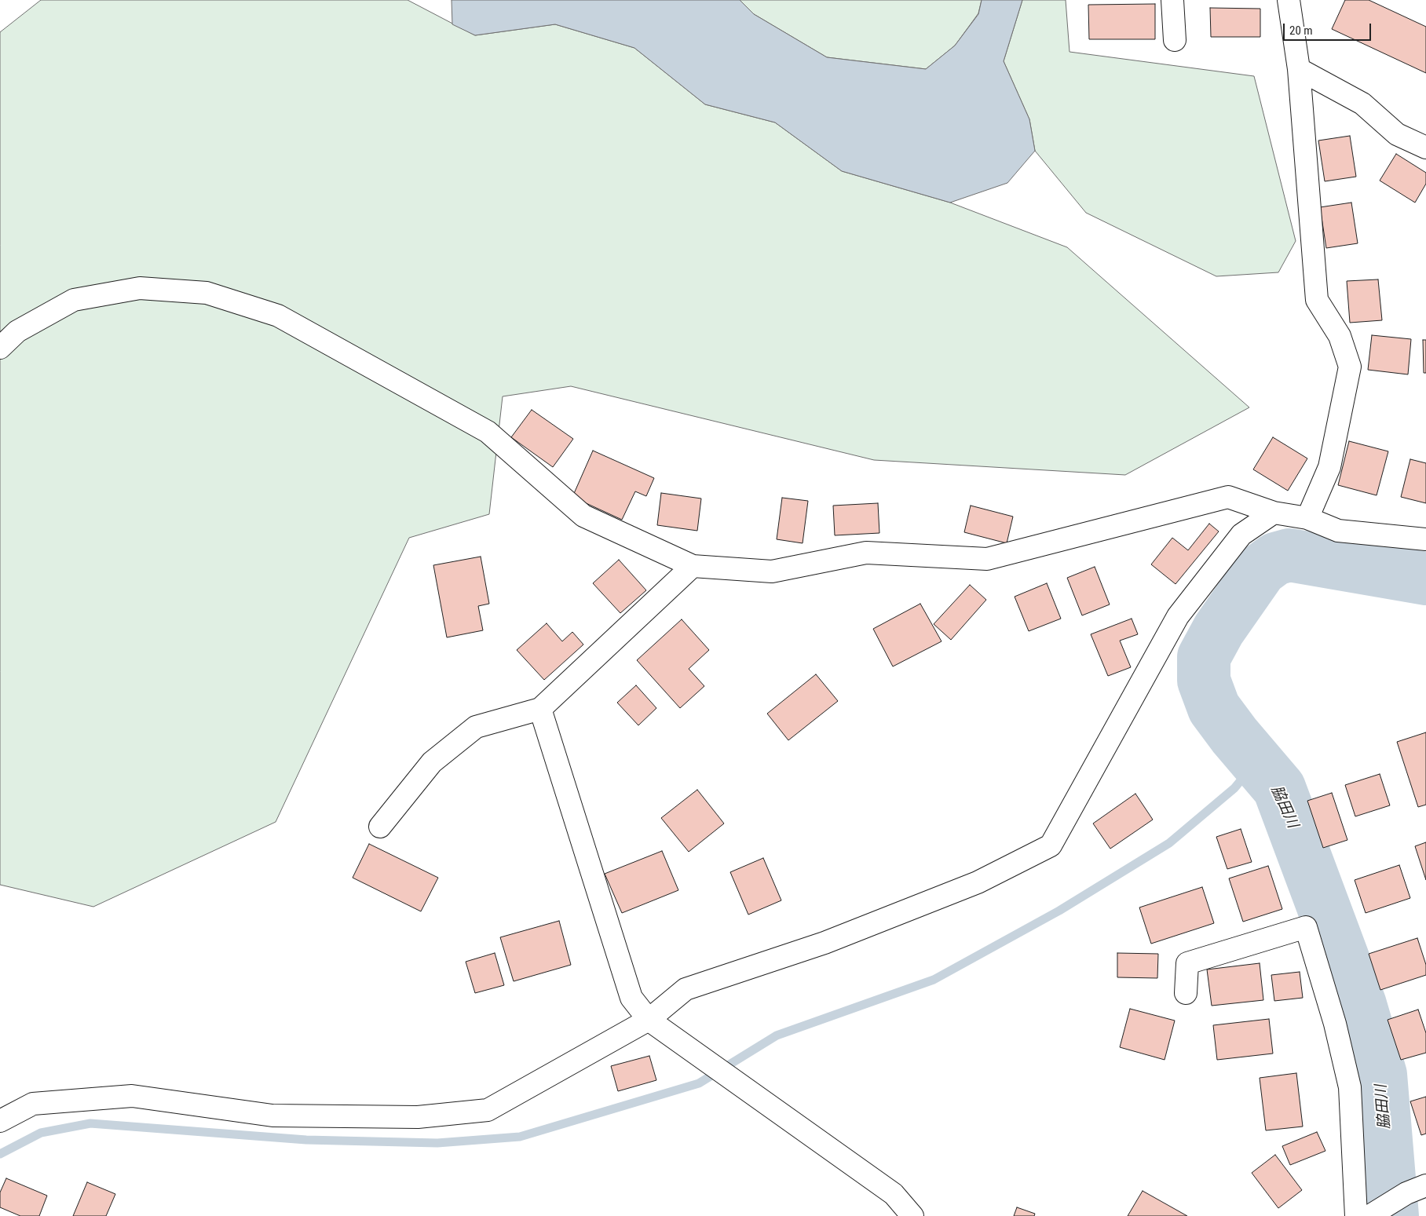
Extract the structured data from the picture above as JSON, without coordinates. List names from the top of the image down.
{
  "water": ["脇田川"],
  "scale_bar": "20 m"
}
